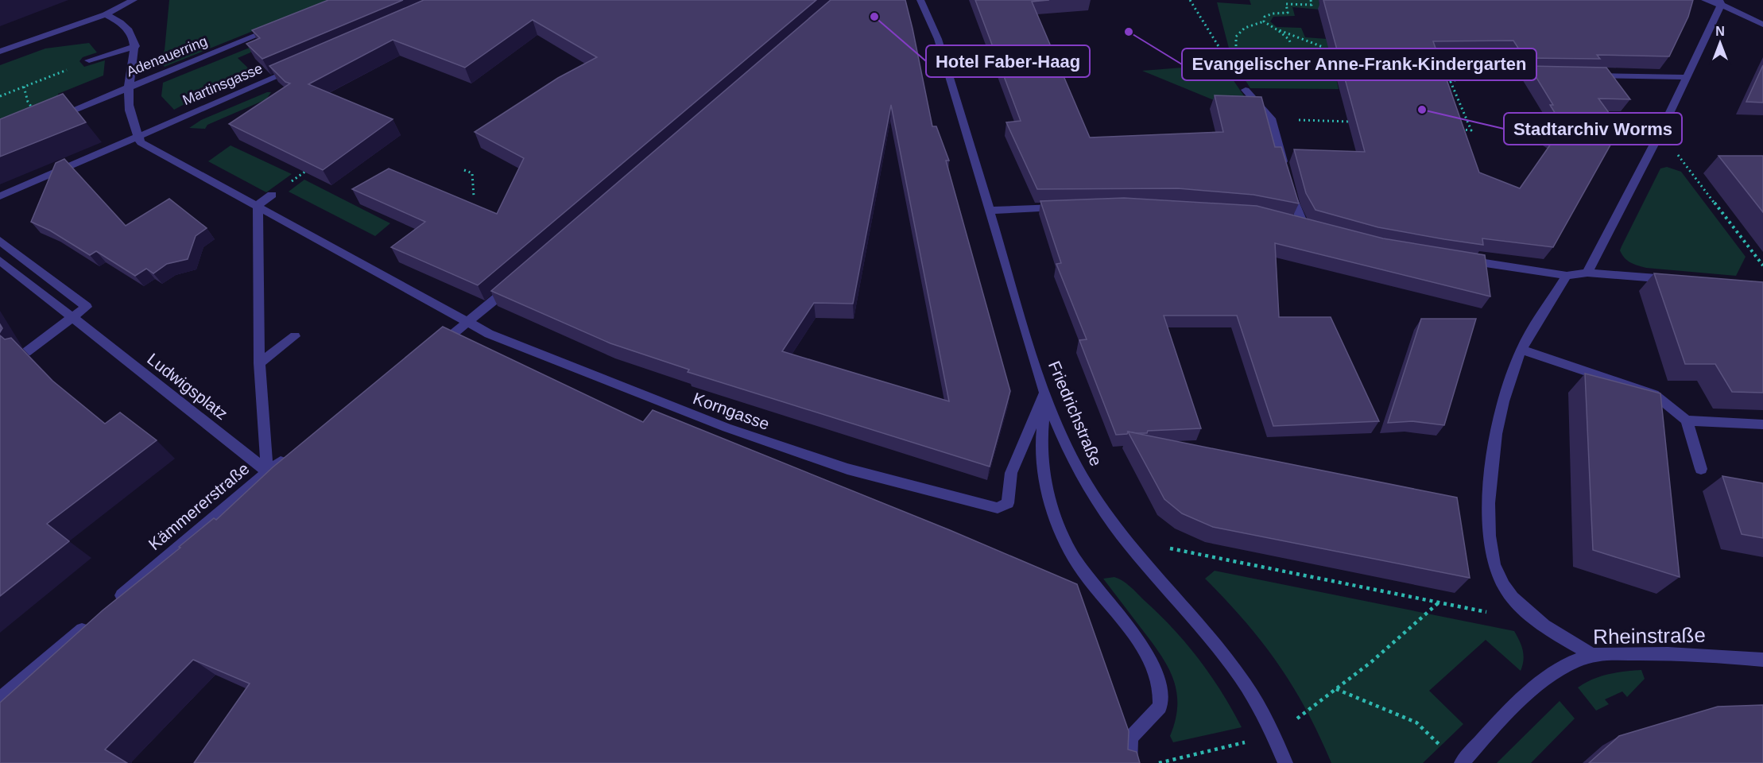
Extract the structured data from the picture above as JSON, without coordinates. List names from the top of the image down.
{
  "streets": {
    "street": [
      "Adenauerring",
      "Martinsgasse",
      "Ludwigsplatz",
      "Korngasse",
      "Friedrichstraße",
      "Kämmererstraße",
      "Rheinstraße"
    ]
  },
  "crossings": [
    ["Ludwigsplatz", "Kämmererstraße"],
    ["Korngasse", "Friedrichstraße"]
  ],
  "places": ["Hotel Faber-Haag", "Evangelischer Anne-Frank-Kindergarten", "Stadtarchiv Worms"],
  "north": "top"
}
